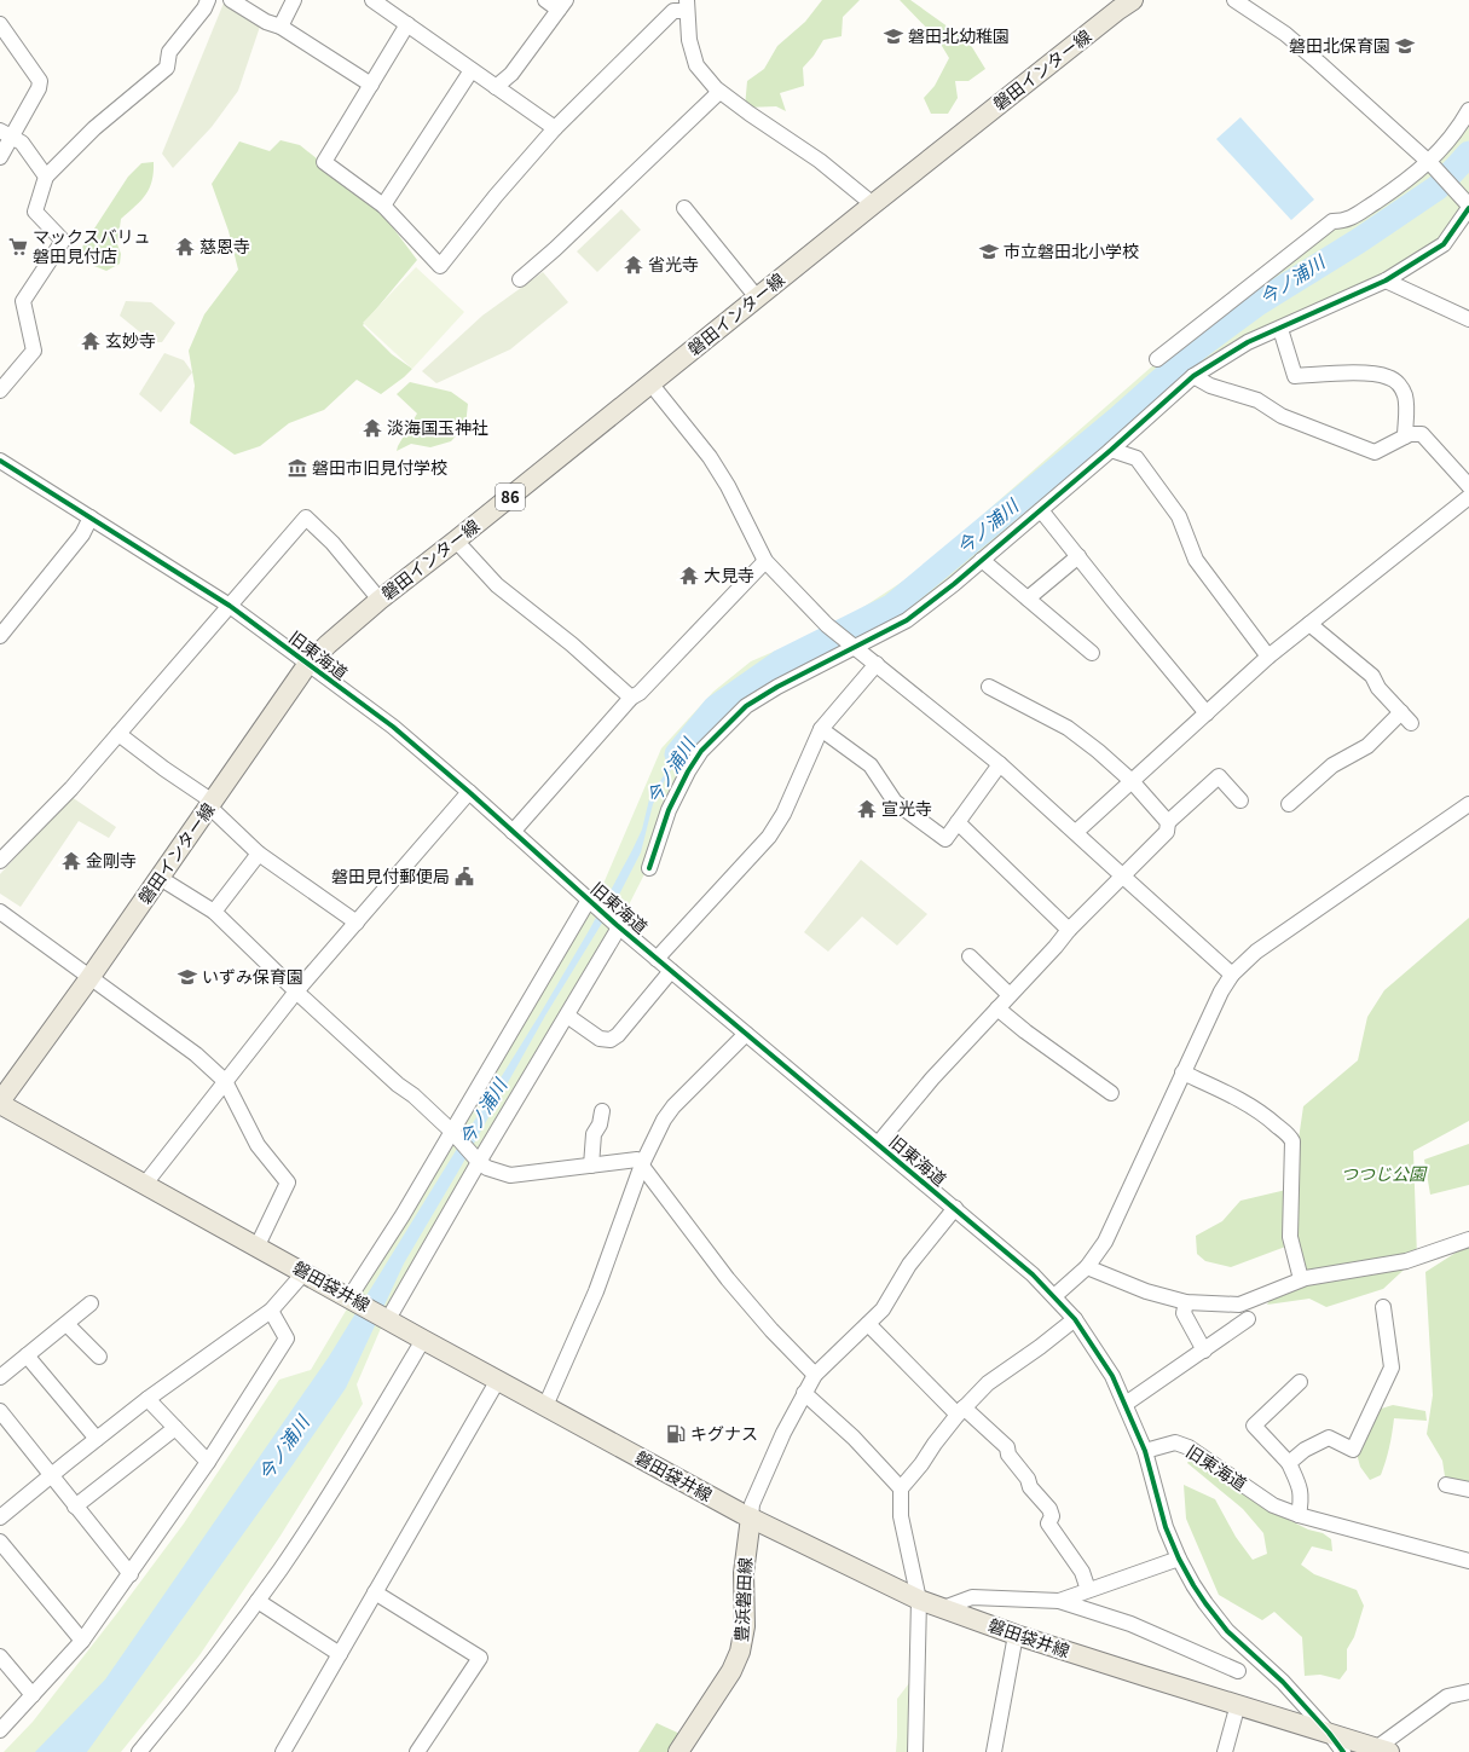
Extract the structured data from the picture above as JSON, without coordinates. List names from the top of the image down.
{
  "streets": {
    "main road": [
      "磐田インター線",
      "86",
      "磐田袋井線",
      "豊浜磐田線"
    ],
    "street": ["旧東海道"]
  },
  "crossings": [
    ["磐田インター線", "旧東海道"],
    ["磐田インター線", "磐田袋井線"],
    ["磐田袋井線", "豊浜磐田線"]
  ],
  "water": ["今ノ浦川"],
  "parks": ["つつじ公園"],
  "places": {
    "school or university": [
      "磐田北幼稚園",
      "磐田北保育園",
      "市立磐田北小学校",
      "いずみ保育園"
    ],
    "supermarket": ["マックスバリュ 磐田見付店"],
    "temple": [
      "慈恩寺",
      "省光寺",
      "玄妙寺",
      "淡海国玉神社",
      "大見寺",
      "宣光寺",
      "金剛寺"
    ],
    "museum": ["磐田市旧見付学校"],
    "public building": ["磐田見付郵便局"],
    "fuel station": ["キグナス"]
  }
}
